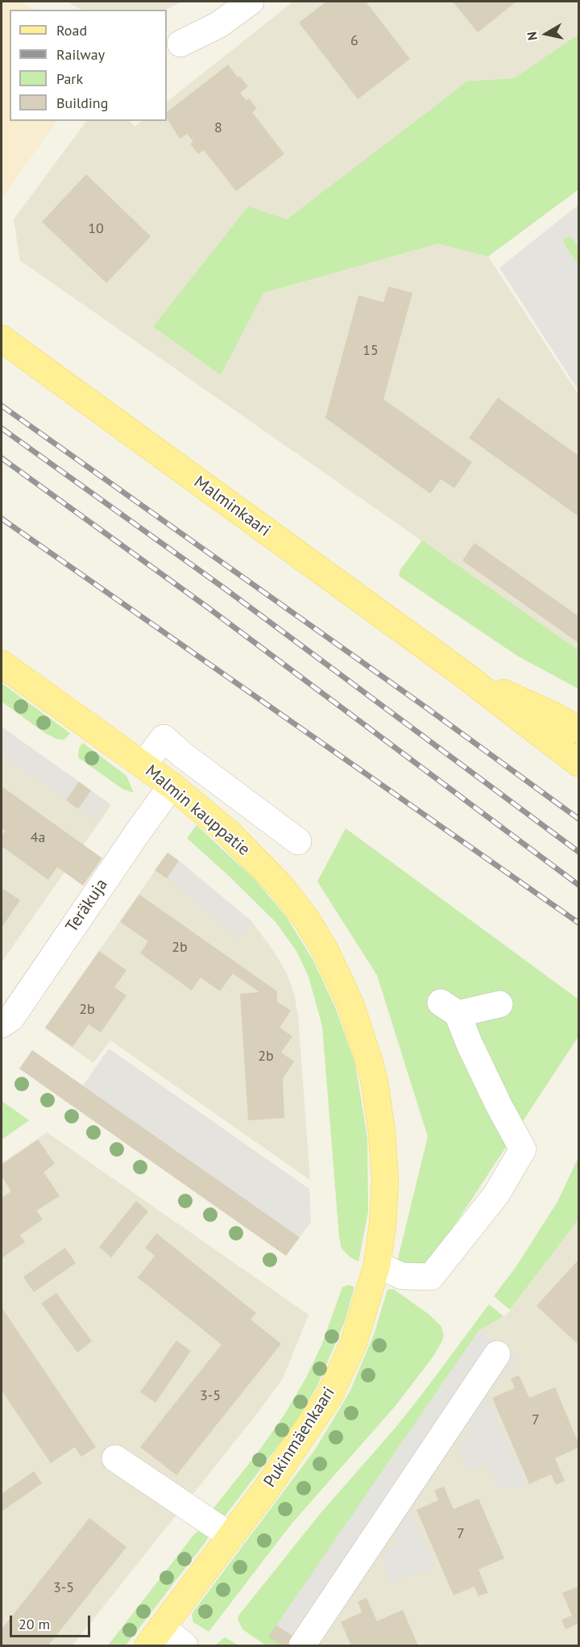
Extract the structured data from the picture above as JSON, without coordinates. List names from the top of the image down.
{
  "streets": {
    "main road": ["Malminkaari", "Malmin kauppatie", "Pukinmäenkaari"],
    "street": ["Teräkuja"]
  },
  "crossings": [
    ["Malmin kauppatie", "Teräkuja"],
    ["Malmin kauppatie", "Pukinmäenkaari"]
  ],
  "house_numbers": [
    "6",
    "8",
    "10",
    "15",
    "4a",
    "2b",
    "2b",
    "2b",
    "3-5",
    "7",
    "7",
    "3-5"
  ],
  "legend": [
    "Road",
    "Railway",
    "Park",
    "Building"
  ],
  "scale_bar": "20 m",
  "north": "left"
}
